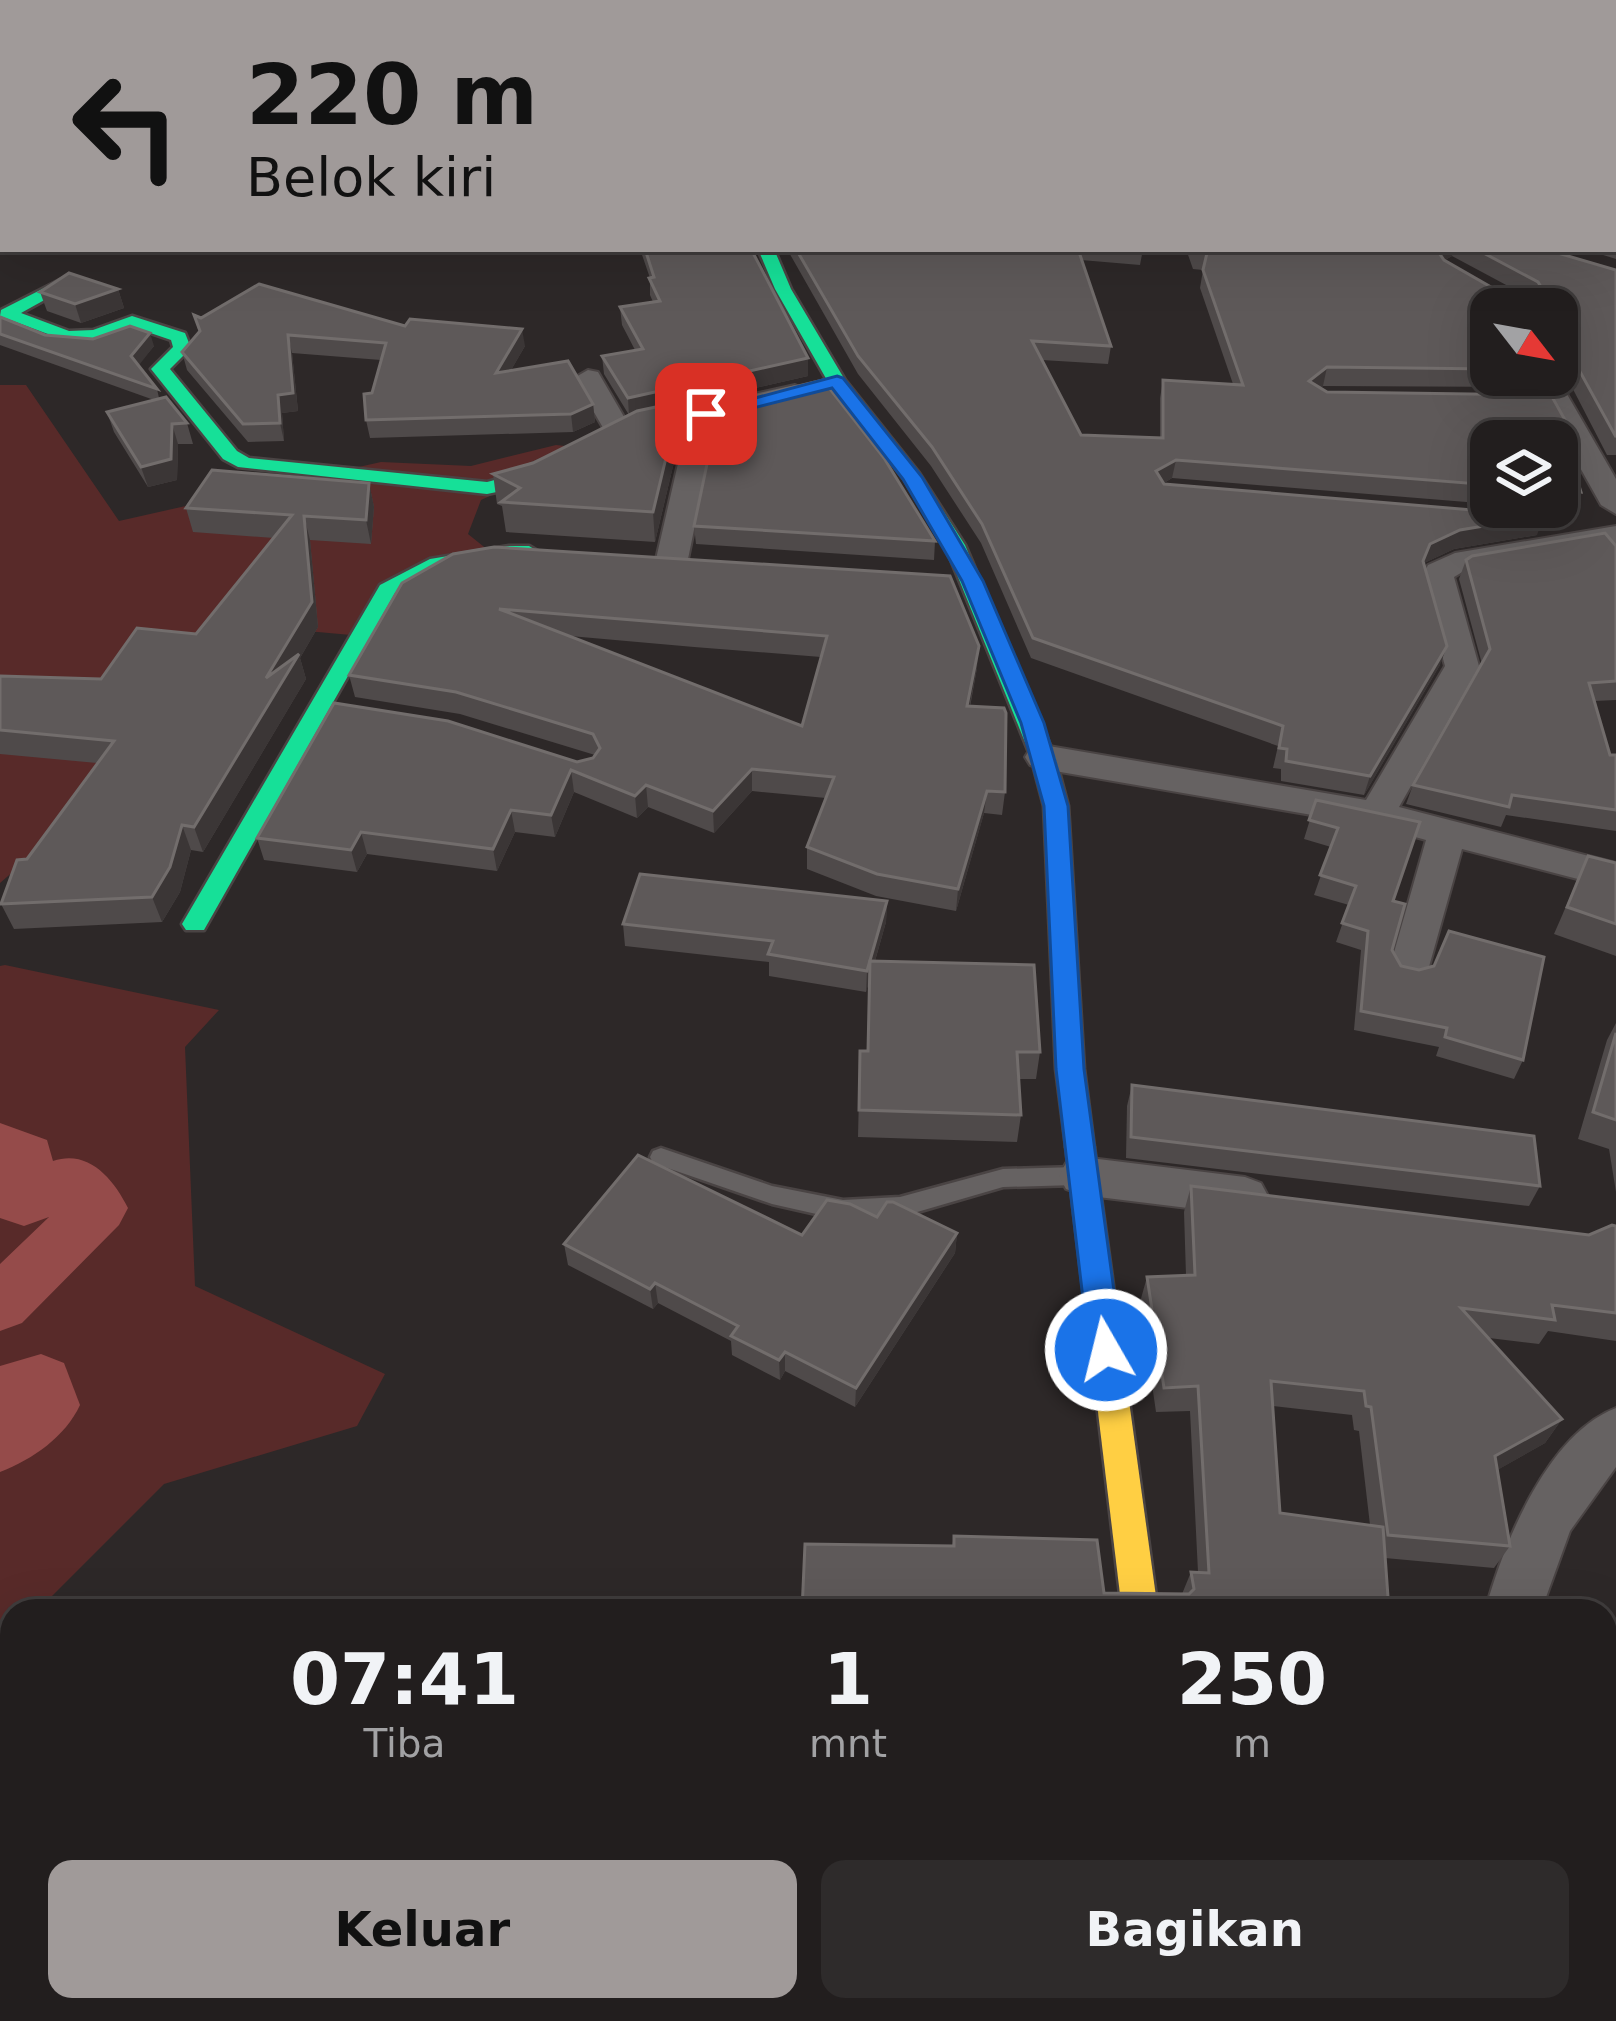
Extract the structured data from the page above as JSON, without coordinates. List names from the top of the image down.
{
  "north": "bottom right",
  "page": {
    "turn": ["220 m", "Belok kiri"],
    "eta": [
      "07:41",
      "Tiba",
      "1",
      "mnt",
      "250",
      "m"
    ],
    "buttons": ["Keluar", "Bagikan"]
  }
}
